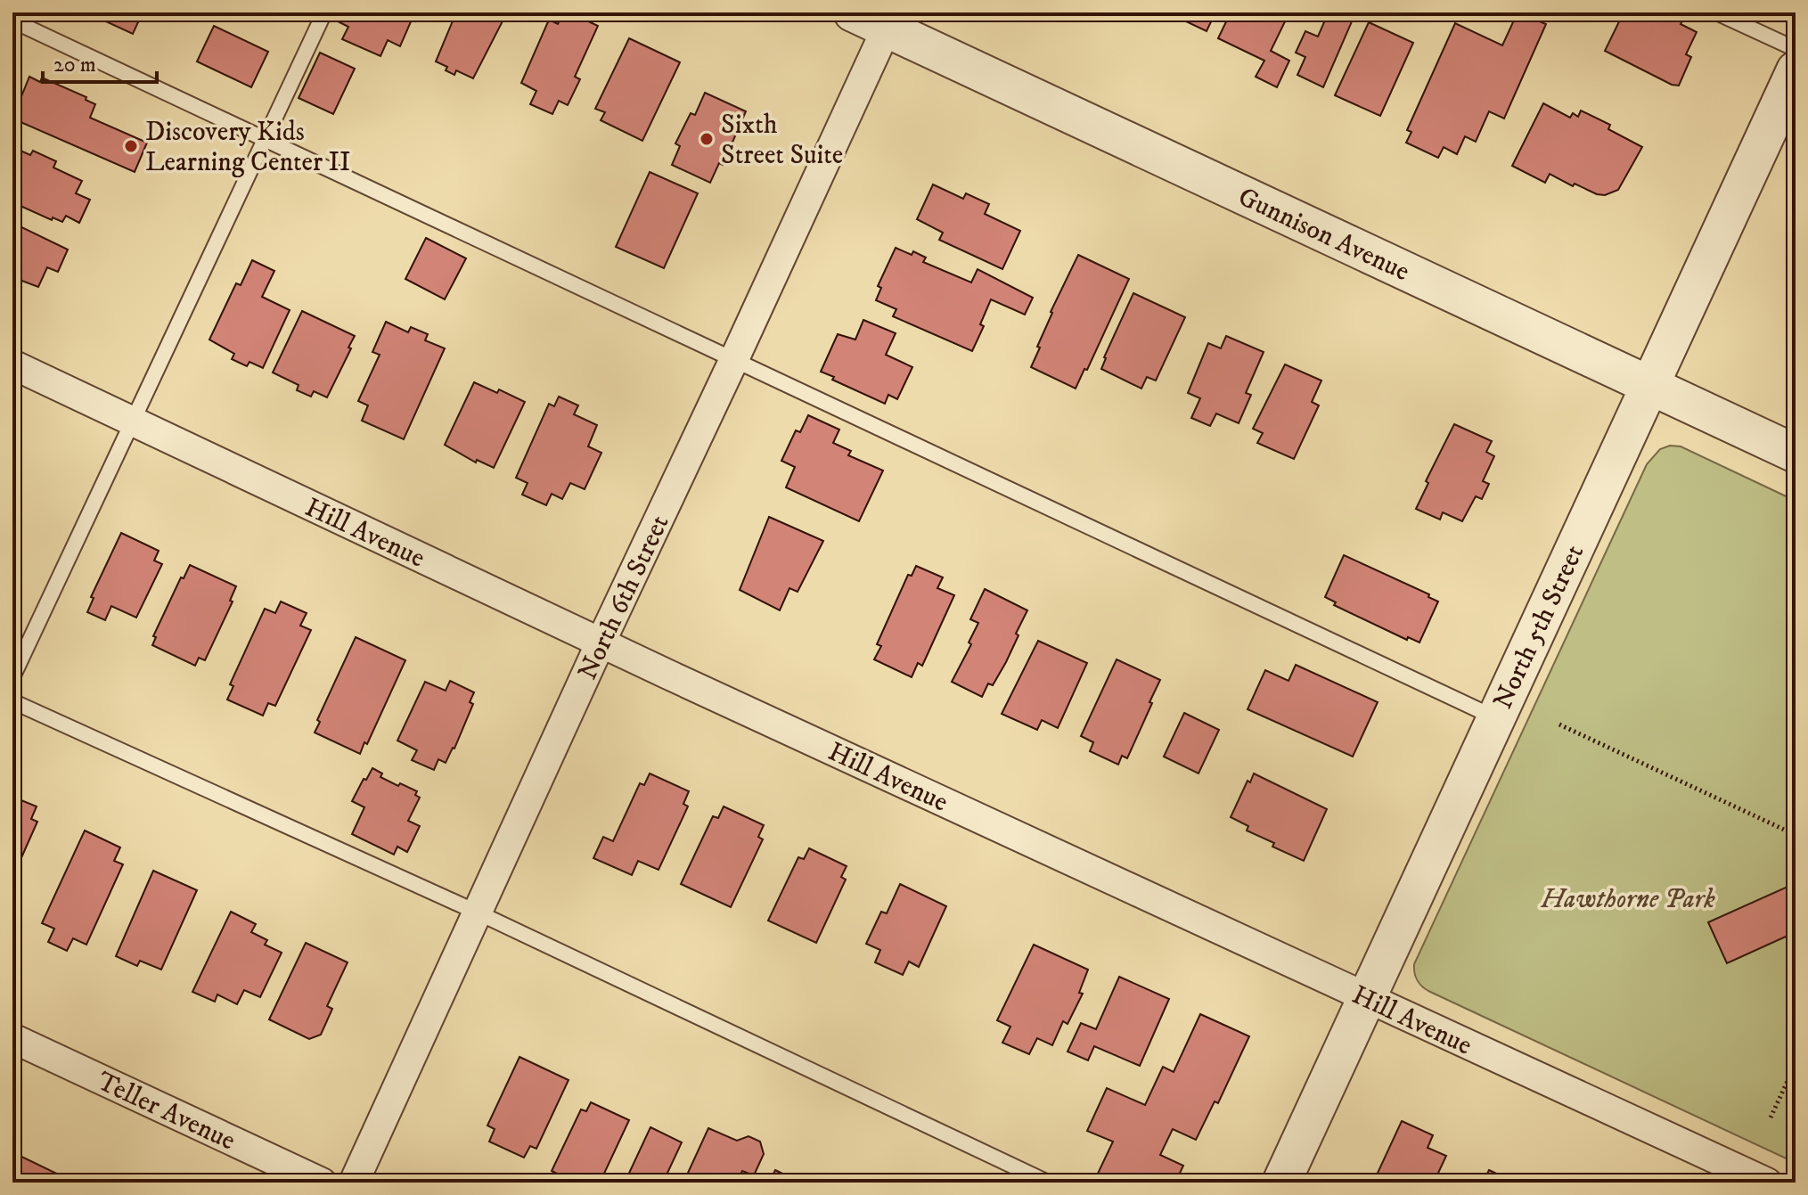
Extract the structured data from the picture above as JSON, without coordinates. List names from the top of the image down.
{
  "streets": {
    "street": [
      "Gunnison Avenue",
      "Hill Avenue",
      "North 6th Street",
      "North 5th Street",
      "Teller Avenue"
    ]
  },
  "crossings": [
    ["Gunnison Avenue", "North 6th Street"],
    ["Gunnison Avenue", "North 5th Street"],
    ["Hill Avenue", "North 6th Street"],
    ["Hill Avenue", "North 5th Street"]
  ],
  "parks": ["Hawthorne Park"],
  "places": ["Sixth Street Suite", "Discovery Kids Learning Center II"],
  "scale_bar": "20 m"
}
